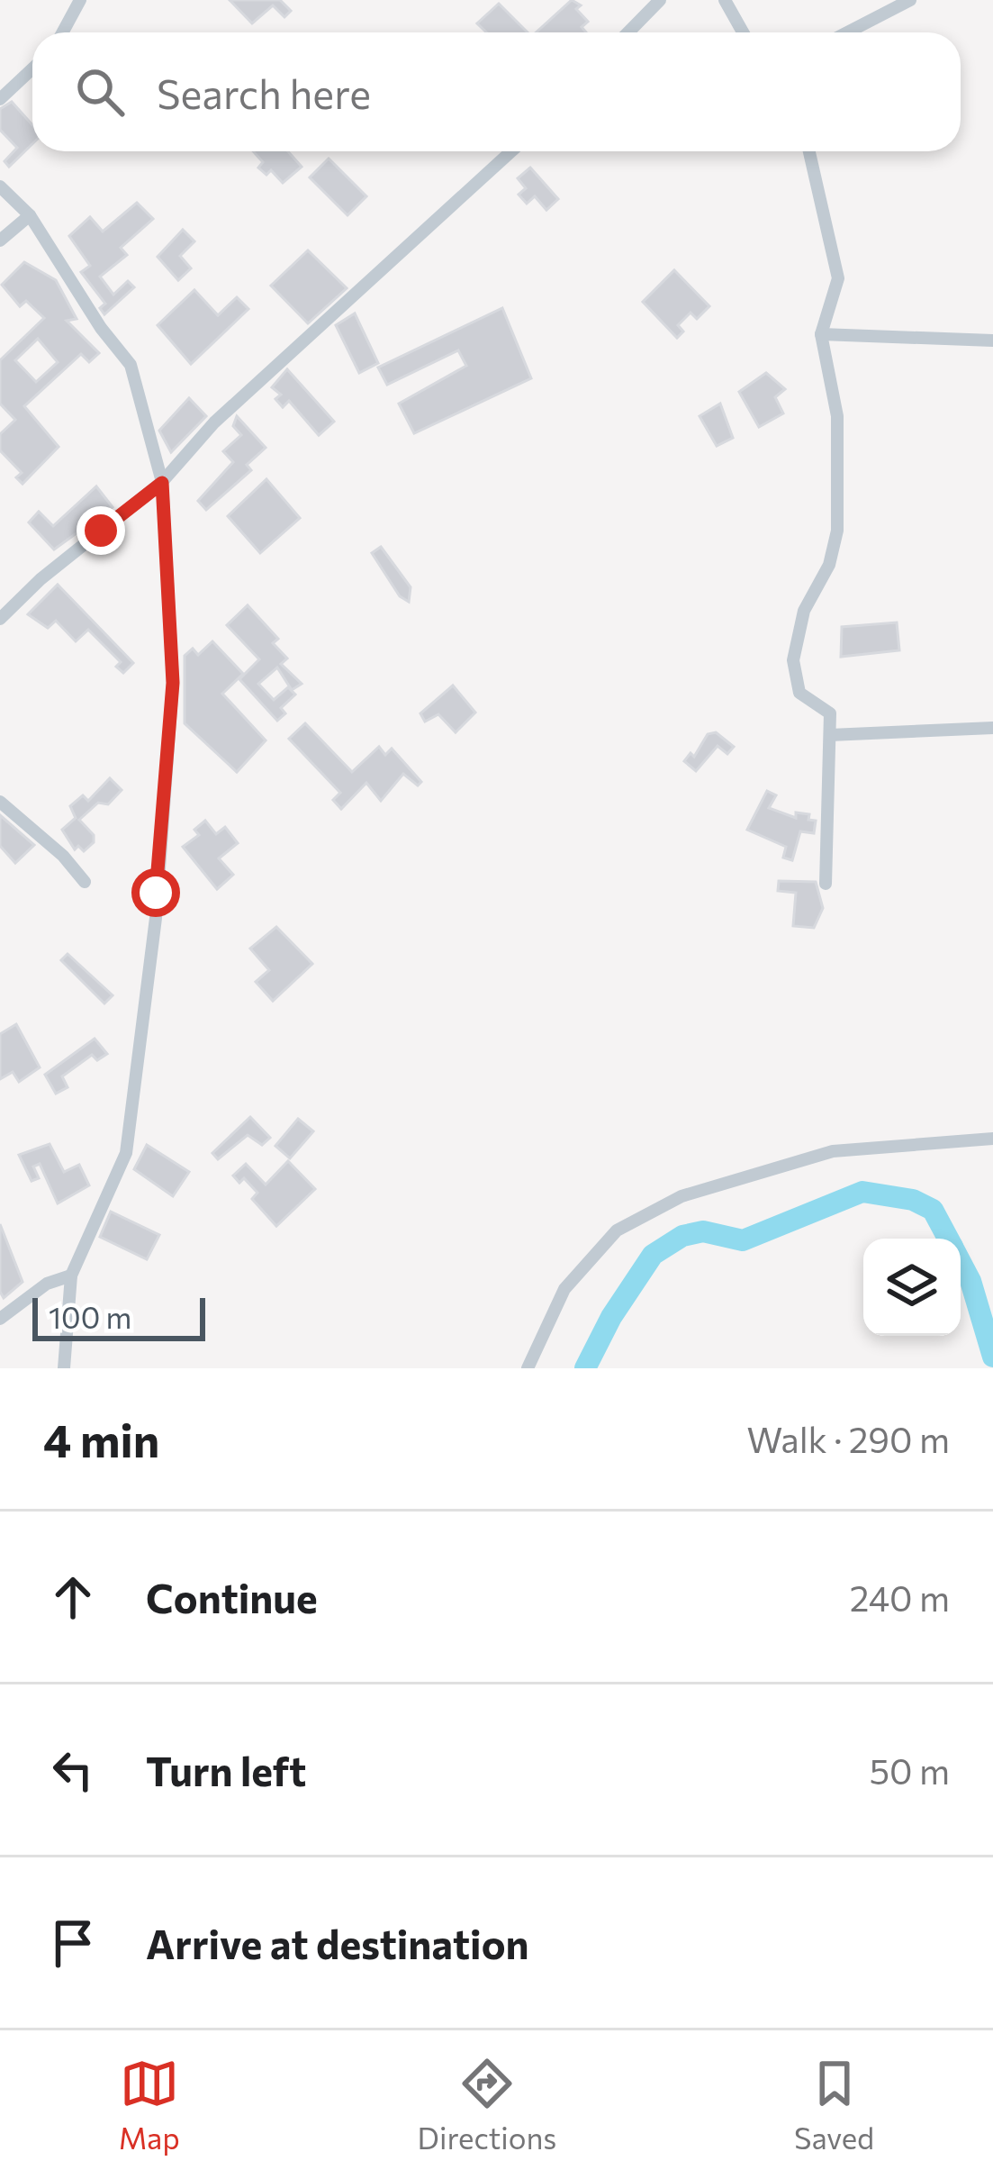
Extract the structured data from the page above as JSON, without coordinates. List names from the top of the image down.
{
  "scale_bar": "100 m",
  "page": {
    "search": "Search here",
    "scale": "100 m",
    "heading": ["4 min", "Walk · 290 m"],
    "list": [
      ["Continue", "240 m"],
      ["Turn left", "50 m"],
      "Arrive at destination"
    ],
    "nav": ["Map", "Directions", "Saved"]
  }
}
